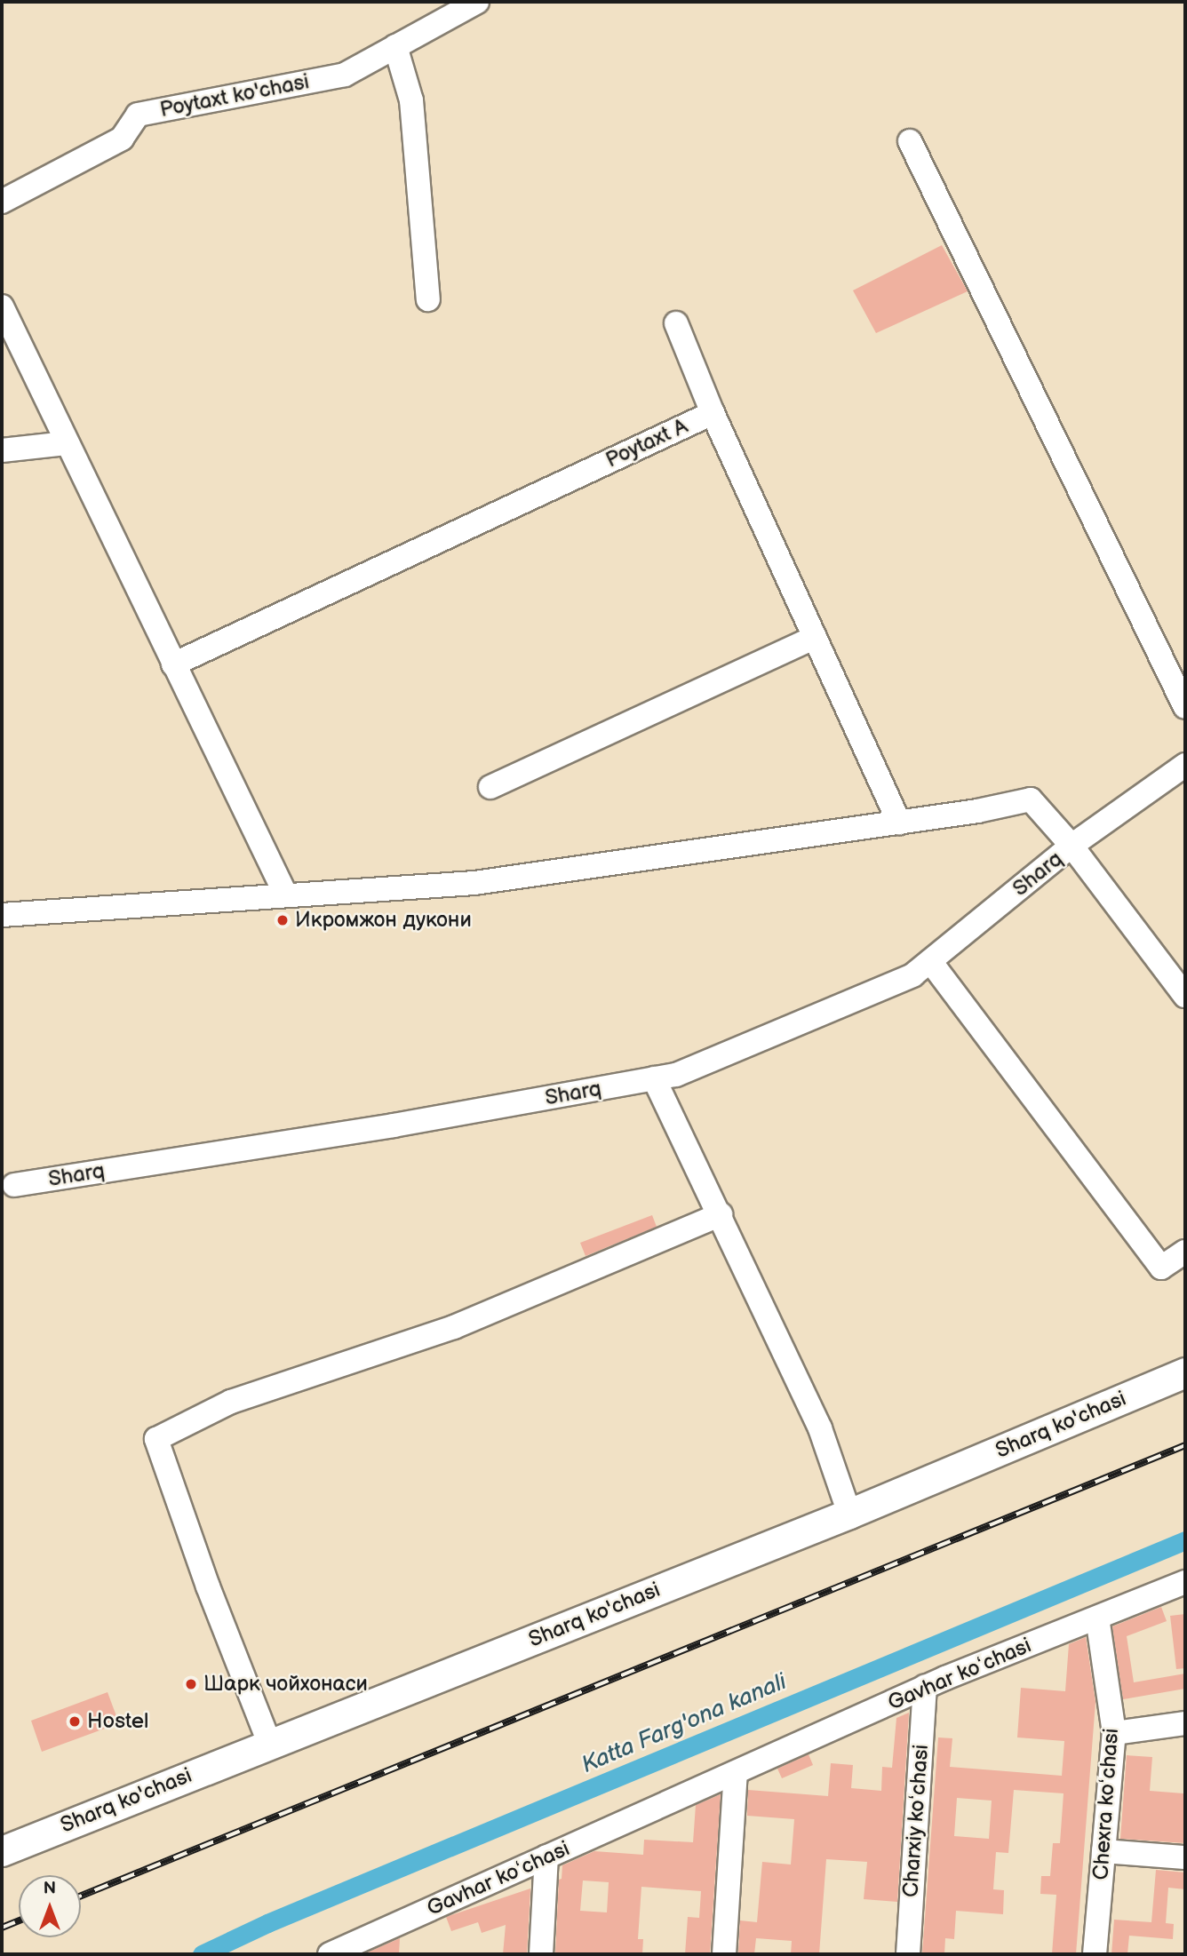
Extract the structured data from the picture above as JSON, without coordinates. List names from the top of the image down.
{
  "streets": {
    "main road": ["Sharq ko'chasi"],
    "street": [
      "Poytaxt ko'chasi",
      "Poytaxt A",
      "Sharq",
      "Gavhar koʻchasi",
      "Chexra koʻchasi",
      "Charxiy koʻchasi"
    ]
  },
  "crossings": [
    ["Gavhar koʻchasi", "Chexra koʻchasi"],
    ["Gavhar koʻchasi", "Charxiy koʻchasi"]
  ],
  "water": ["Katta Farg'ona kanali"],
  "places": ["Икромжон дукони", "Шарк чойхонаси", "Hostel"],
  "north": "top"
}
